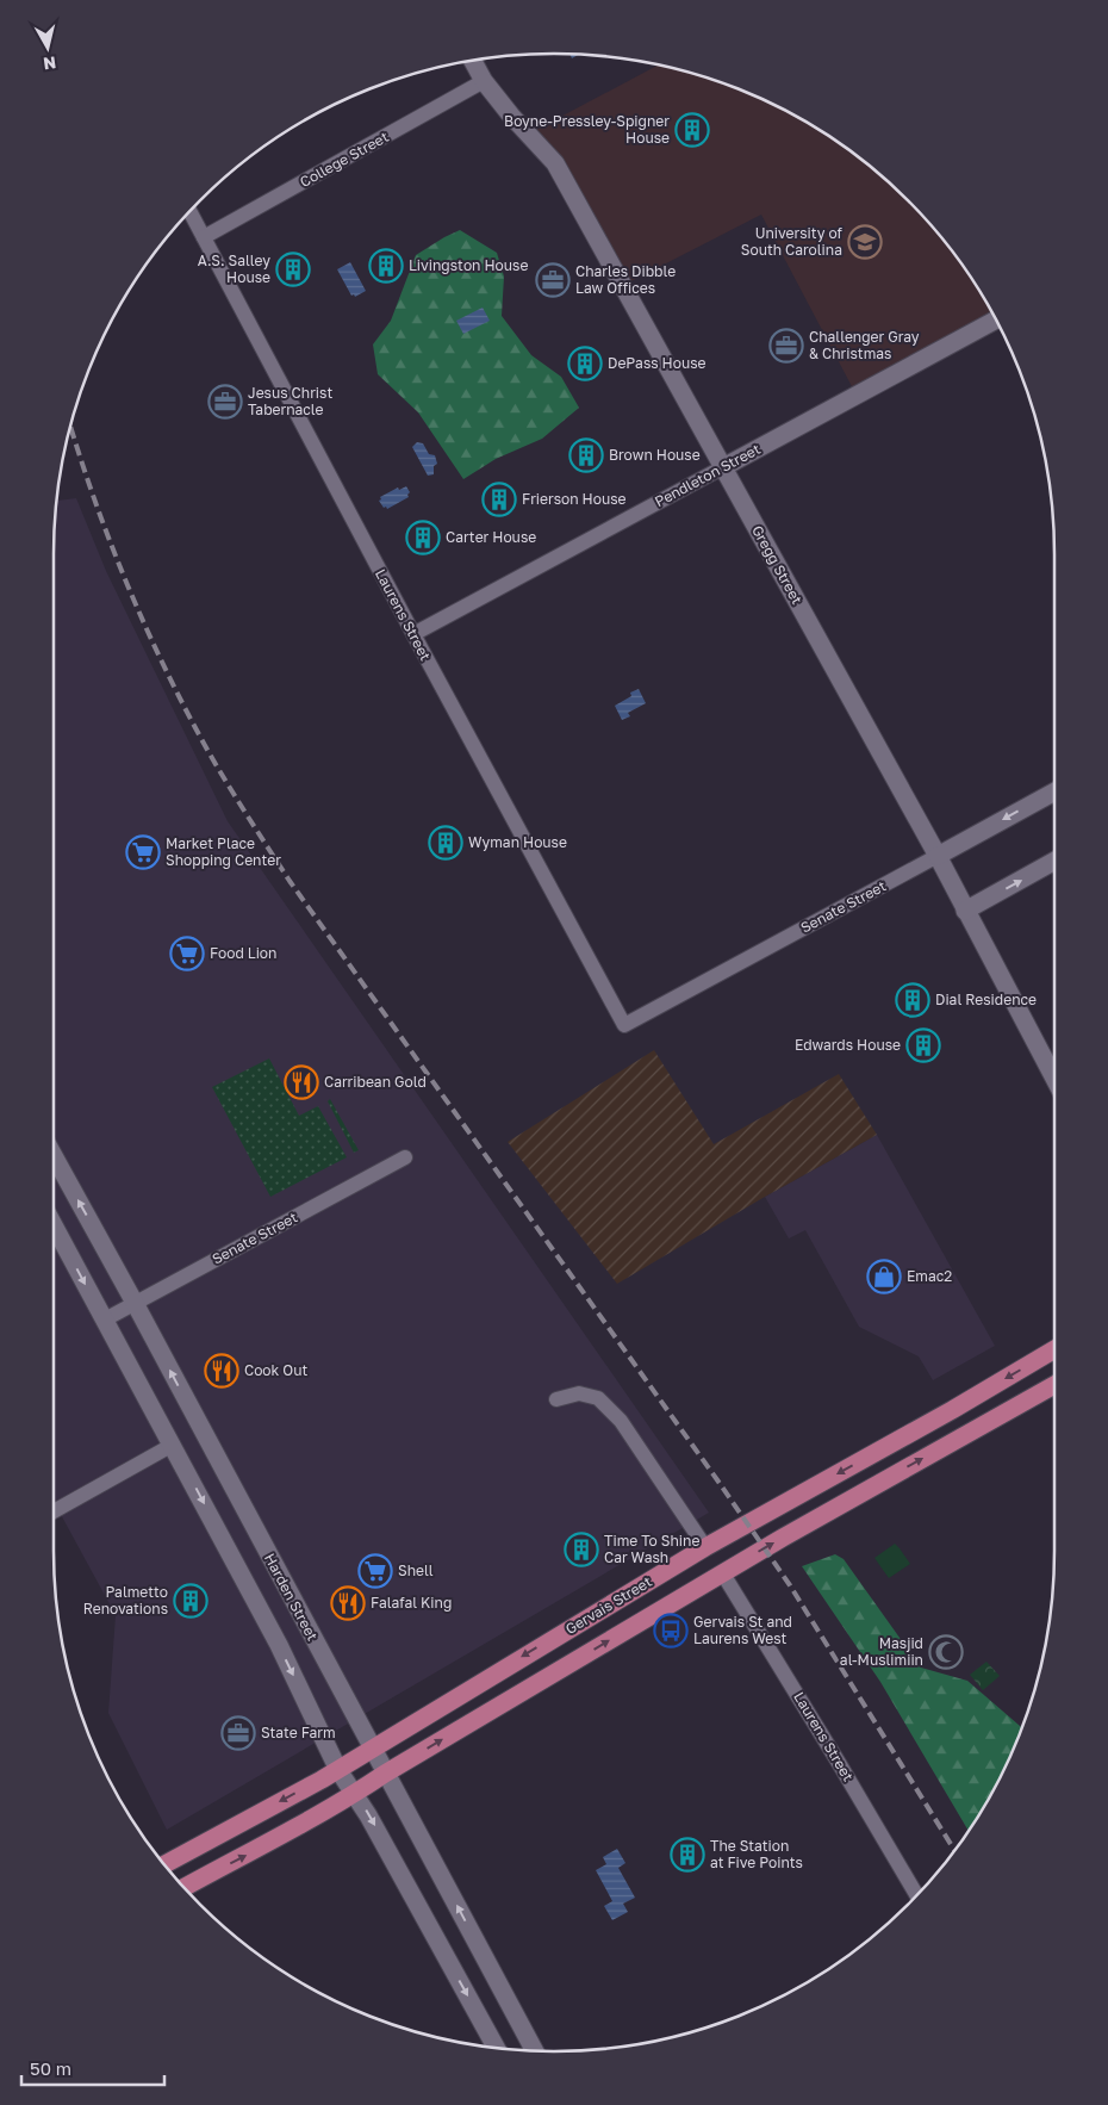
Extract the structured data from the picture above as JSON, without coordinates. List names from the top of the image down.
{
  "streets": {
    "main road": [
      "Pendleton Street",
      "Gregg Street",
      "Senate Street",
      "Harden Street",
      "Gervais Street"
    ],
    "street": ["College Street", "Laurens Street"]
  },
  "crossings": [
    ["College Street", "Gregg Street"],
    ["College Street", "Laurens Street"],
    ["Pendleton Street", "Gregg Street"],
    ["Pendleton Street", "Laurens Street"],
    ["Gregg Street", "Senate Street"],
    ["Laurens Street", "Senate Street"],
    ["Laurens Street", "Gervais Street"],
    ["Senate Street", "Harden Street"],
    ["Harden Street", "Gervais Street"]
  ],
  "places": {
    "building": [
      "Boyne-Pressley-Spigner House",
      "Livingston House",
      "A.S. Salley House",
      "DePass House",
      "Brown House",
      "Frierson House",
      "Carter House",
      "Wyman House",
      "Dial Residence",
      "Edwards House",
      "Time To Shine Car Wash",
      "Palmetto Renovations",
      "The Station at Five Points"
    ],
    "school or university": ["University of South Carolina"],
    "office": [
      "Charles Dibble Law Offices",
      "Challenger Gray & Christmas",
      "Jesus Christ Tabernacle",
      "State Farm"
    ],
    "supermarket": ["Market Place Shopping Center", "Food Lion", "Shell"],
    "restaurant": ["Carribean Gold", "Cook Out", "Falafal King"],
    "shop": ["Emac2"],
    "bus stop": ["Gervais St and Laurens West"],
    "mosque": ["Masjid al-Muslimiin"]
  },
  "scale_bar": "50 m",
  "north": "bottom"
}
